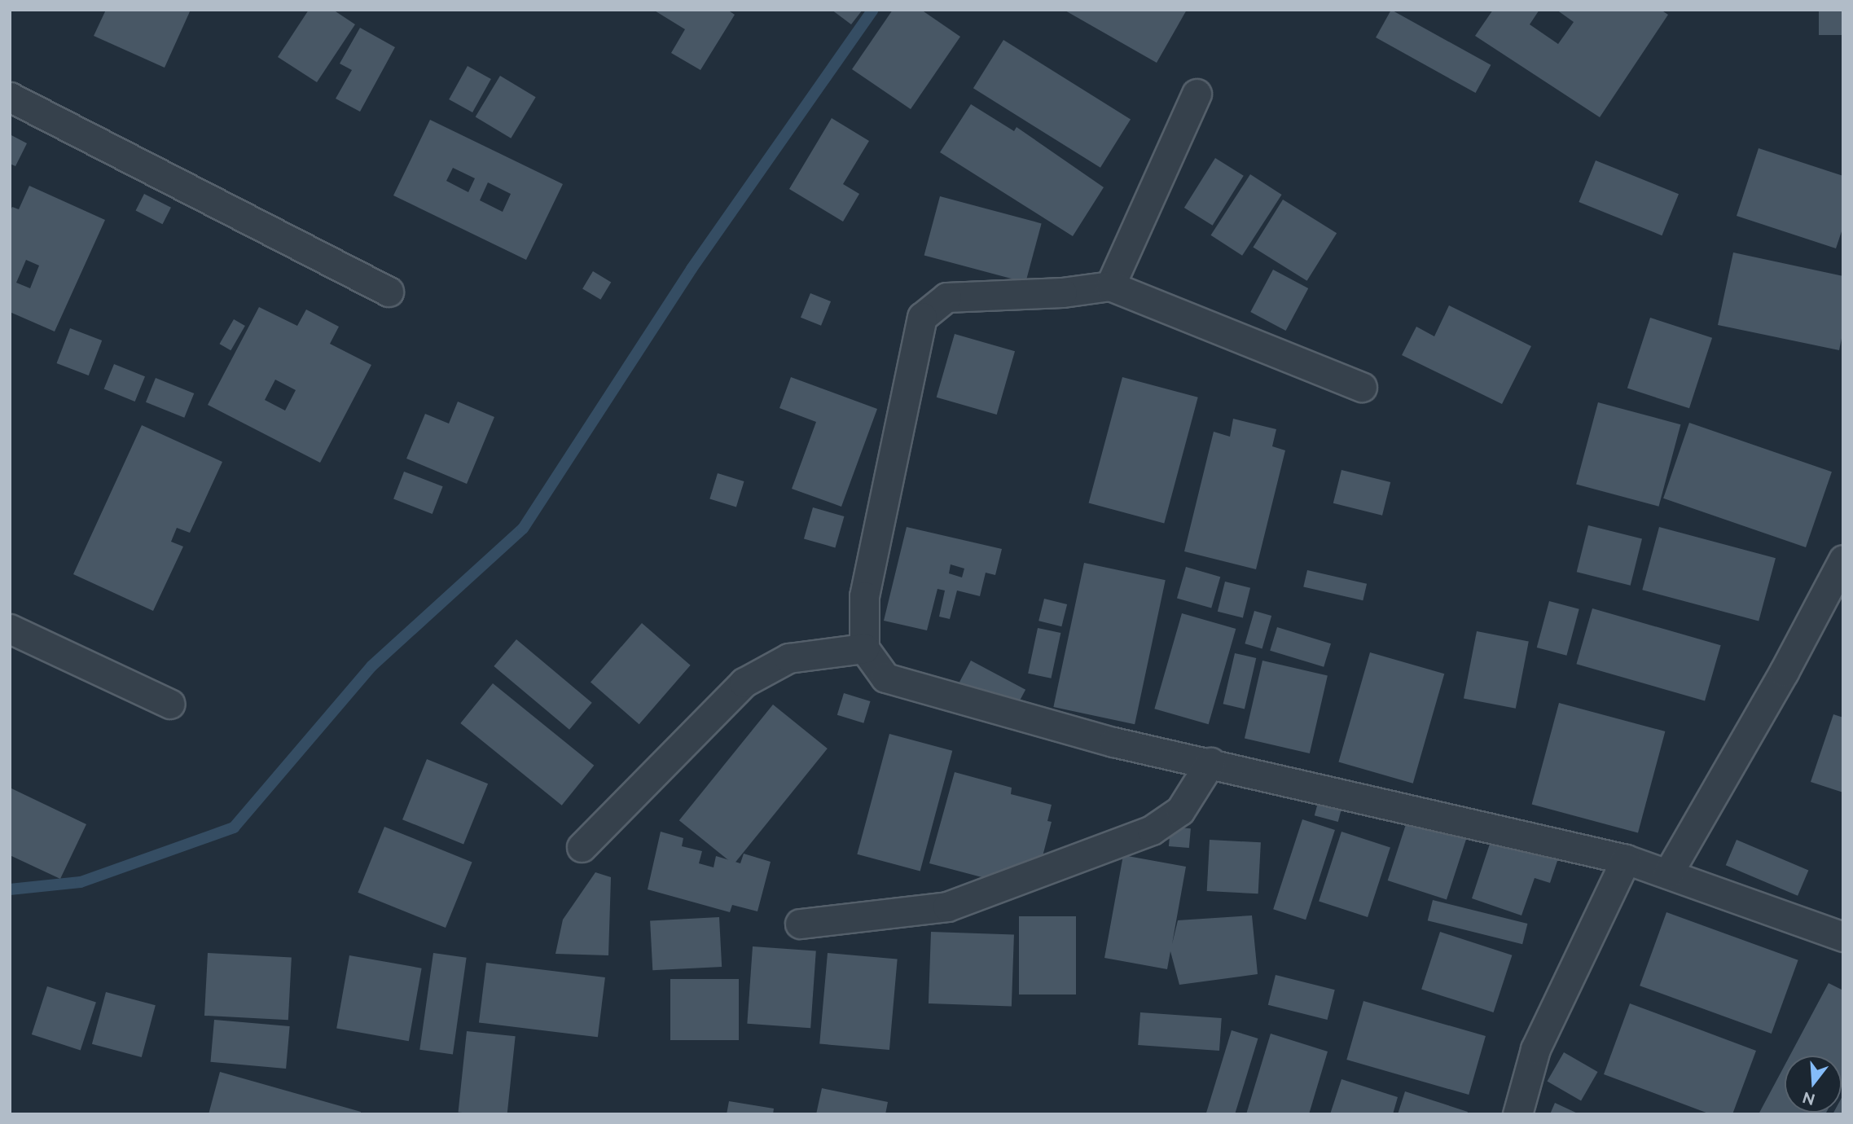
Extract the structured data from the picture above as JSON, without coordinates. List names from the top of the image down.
{
  "north": "bottom"
}
